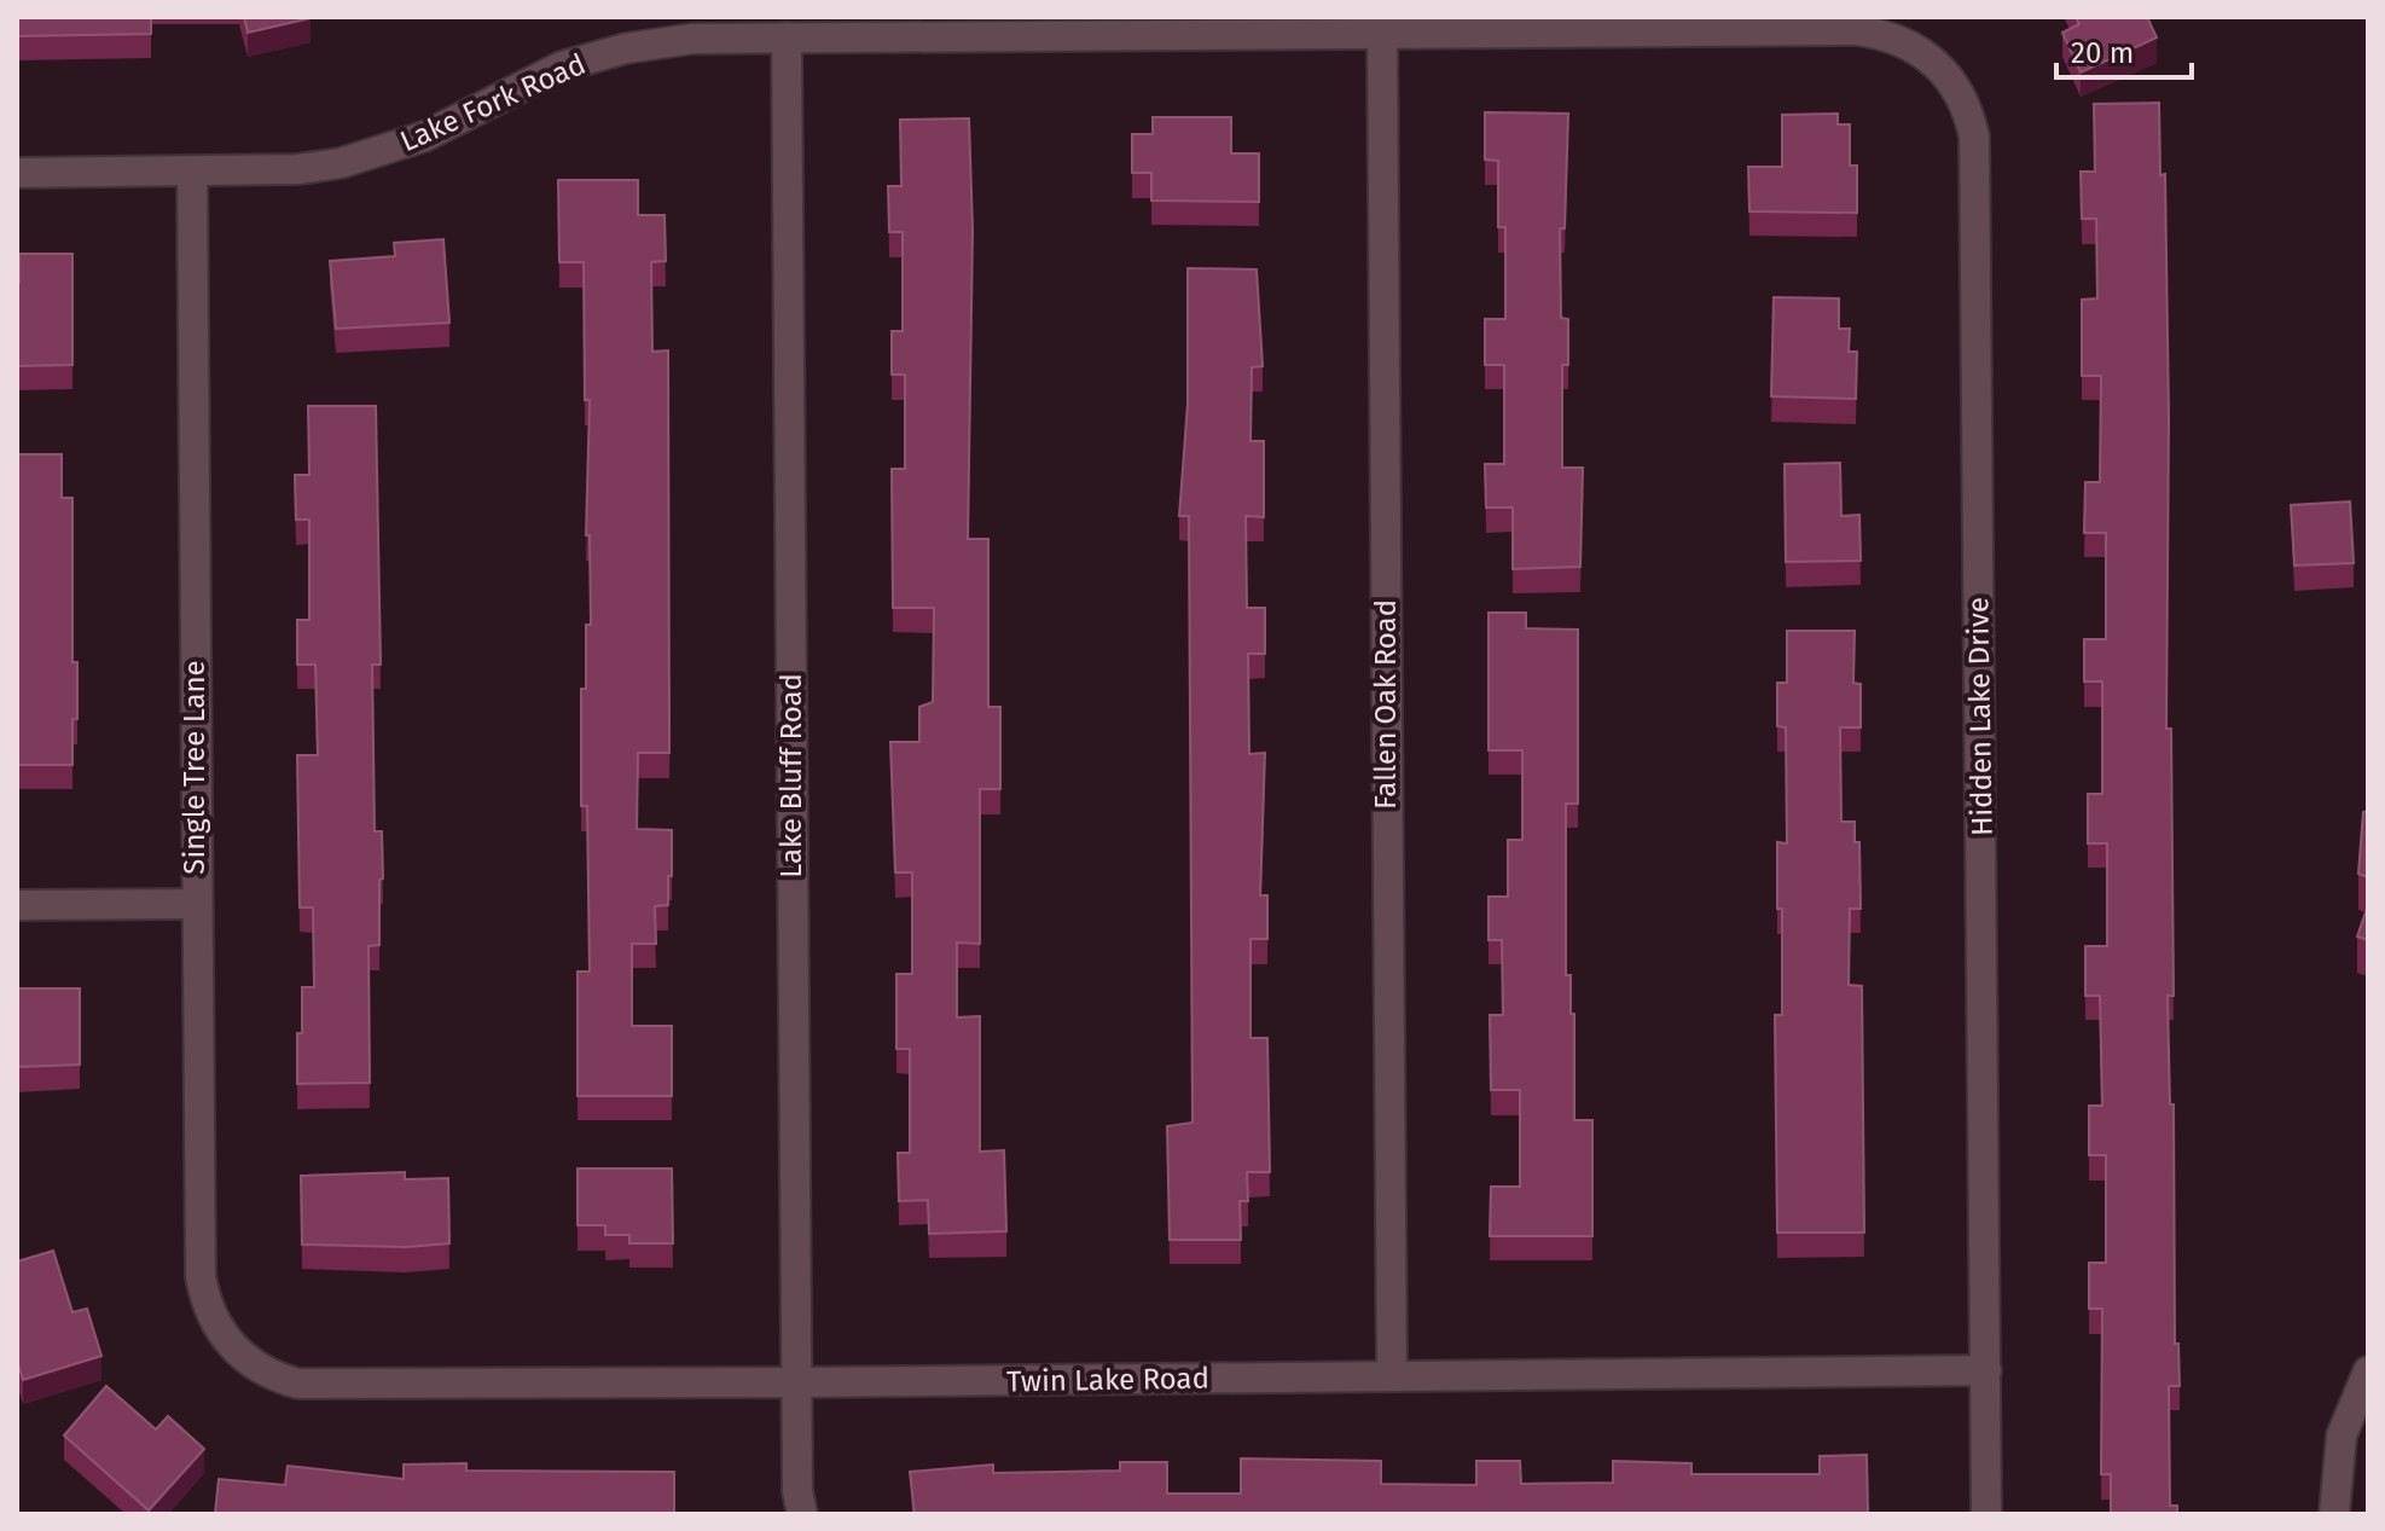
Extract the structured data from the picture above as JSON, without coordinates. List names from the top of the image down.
{
  "streets": {
    "street": [
      "Lake Fork Road",
      "Fallen Oak Road",
      "Hidden Lake Drive",
      "Single Tree Lane",
      "Lake Bluff Road",
      "Twin Lake Road"
    ]
  },
  "crossings": [
    ["Lake Fork Road", "Fallen Oak Road"],
    ["Lake Fork Road", "Hidden Lake Drive"],
    ["Lake Fork Road", "Single Tree Lane"],
    ["Lake Fork Road", "Lake Bluff Road"],
    ["Fallen Oak Road", "Twin Lake Road"],
    ["Hidden Lake Drive", "Twin Lake Road"],
    ["Single Tree Lane", "Twin Lake Road"],
    ["Lake Bluff Road", "Twin Lake Road"]
  ],
  "scale_bar": "20 m"
}
